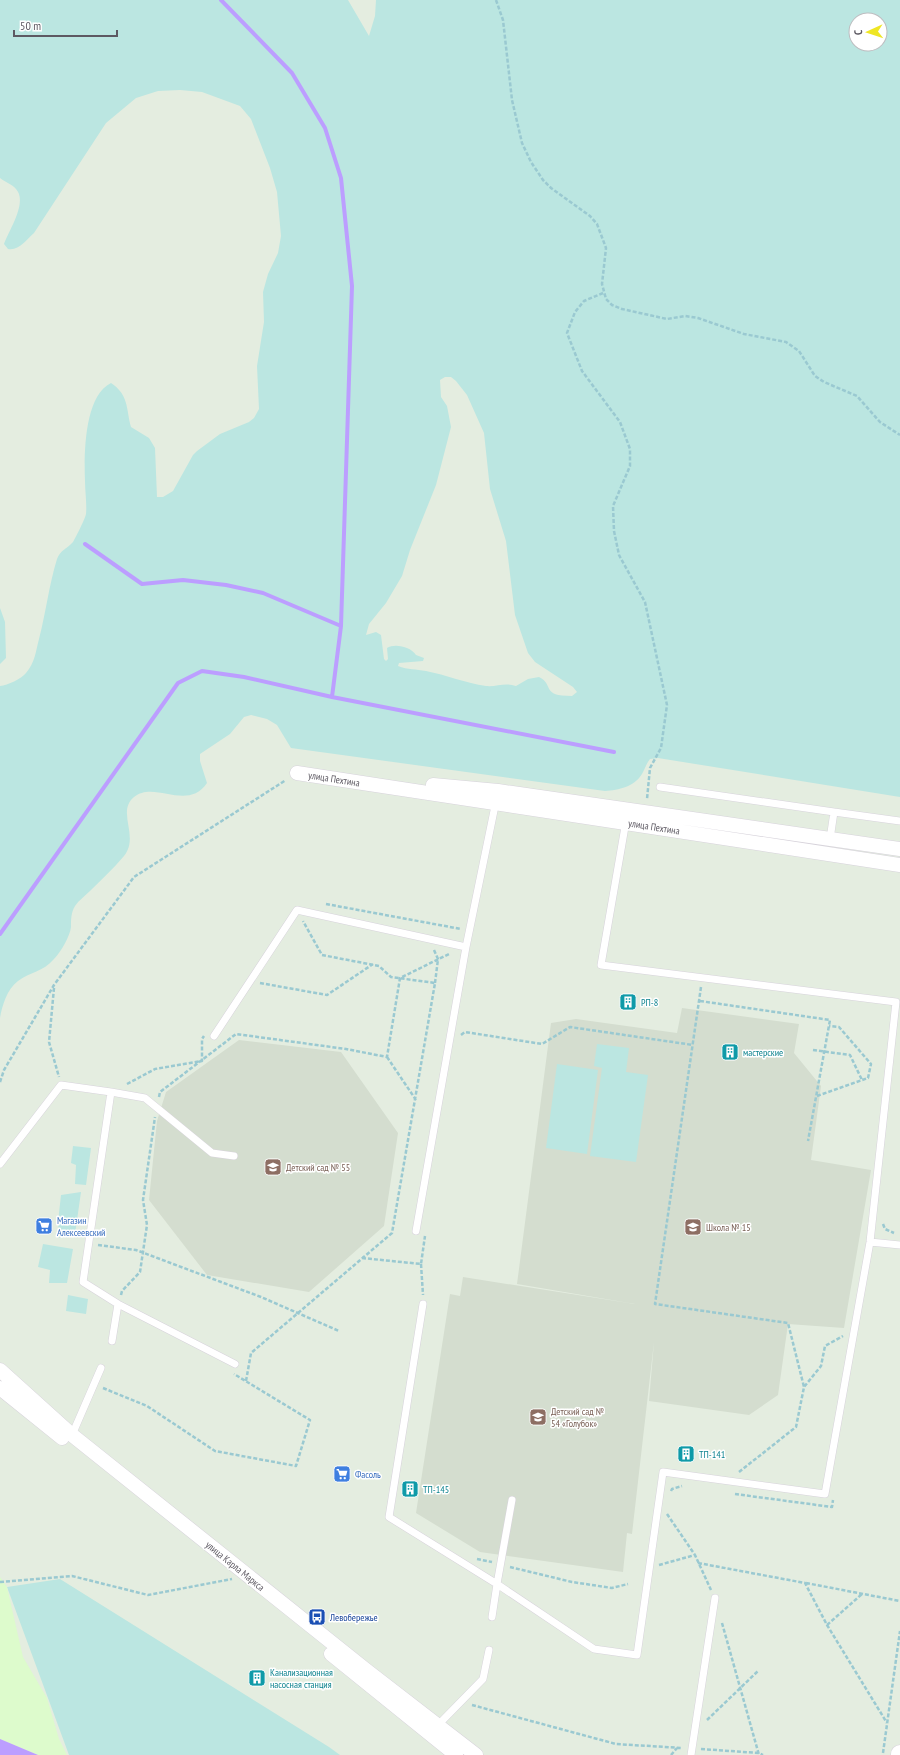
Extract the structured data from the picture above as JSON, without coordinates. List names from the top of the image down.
{
  "streets": {
    "street": ["улица Пехтина", "улица Карла Маркса"]
  },
  "places": {
    "building": [
      "РП-8",
      "мастерские",
      "ТП-141",
      "ТП-145",
      "Канализационная насосная станция"
    ],
    "school or university": ["Детский сад № 55", "Школа № 15", "Детский сад № 54 «Голубок»"],
    "supermarket": ["Магазин Алексеевский", "Фасоль"],
    "bus stop": ["Левобережье"]
  },
  "scale_bar": "50 m",
  "north": "left"
}
